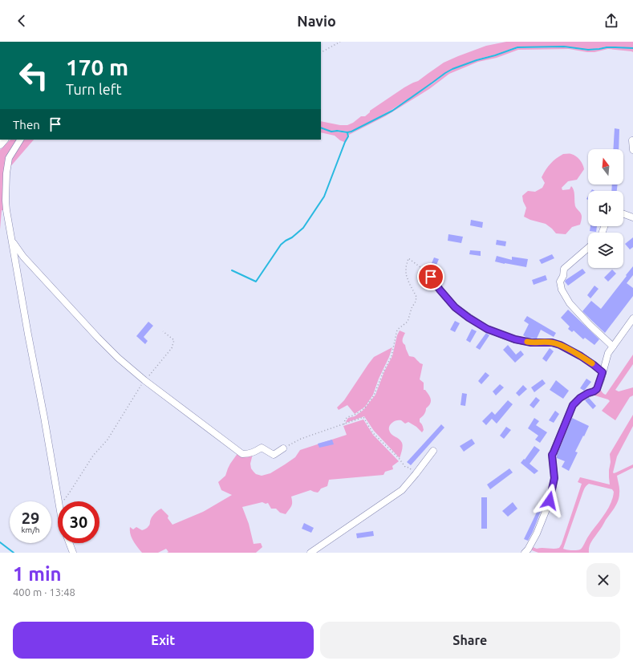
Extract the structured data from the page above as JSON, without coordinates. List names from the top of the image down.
{
  "north": "top",
  "page": {
    "header": "Navio",
    "turn": ["170 m", "Turn left"],
    "then": "Then",
    "speed": "29 km/h",
    "limit": "30",
    "heading": ["1 min", "400 m · 13:48"],
    "buttons": ["Exit", "Share"]
  }
}
